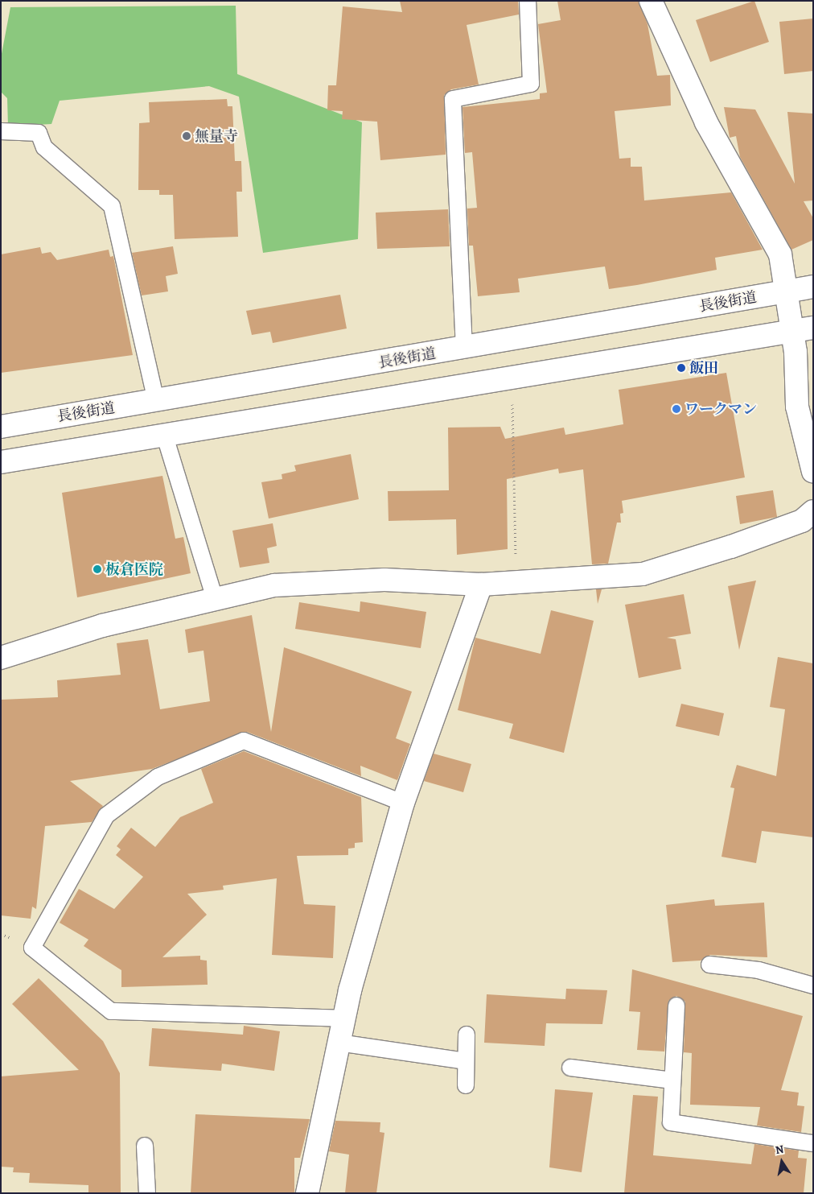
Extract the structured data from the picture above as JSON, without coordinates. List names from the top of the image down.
{
  "streets": {
    "street": ["長後街道"]
  },
  "places": [
    "無量寺",
    "飯田",
    "ワークマン",
    "板倉医院"
  ],
  "north": "top"
}
